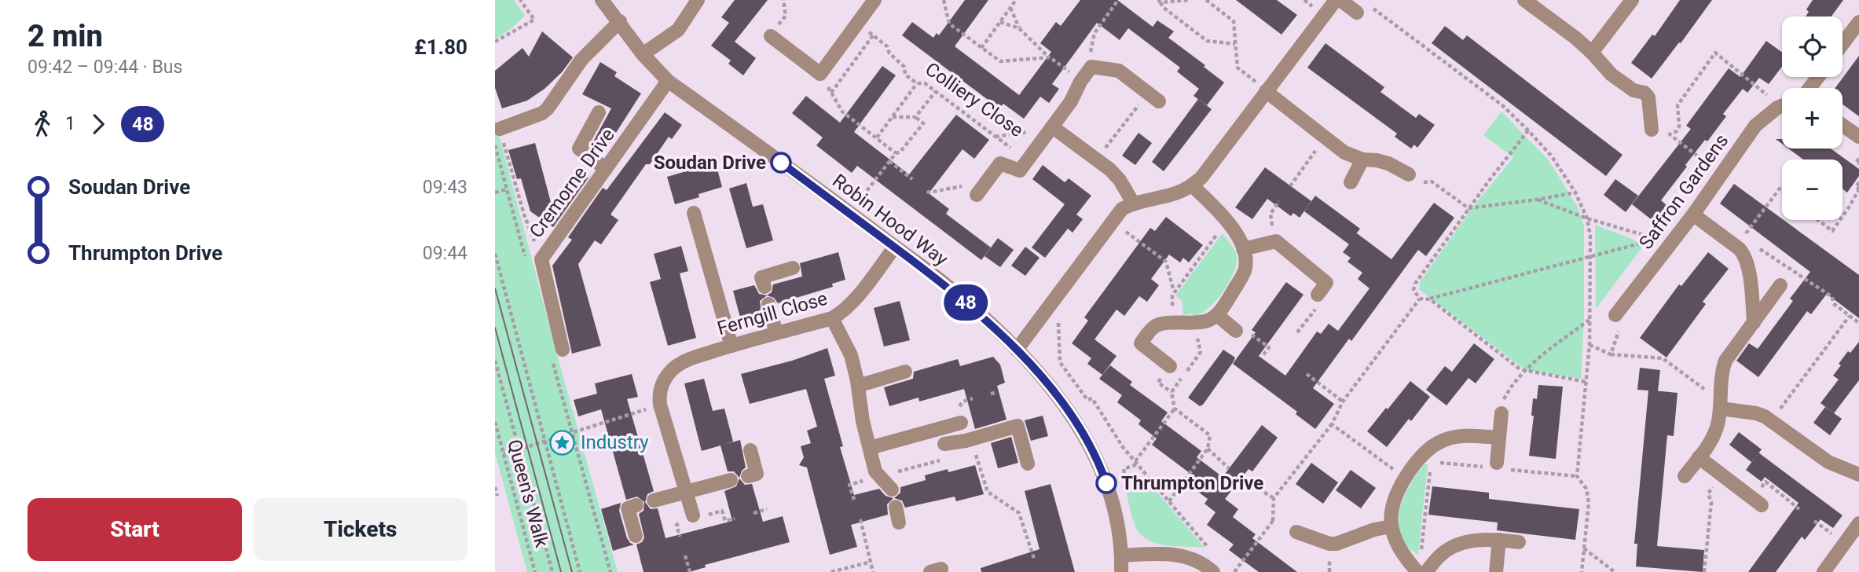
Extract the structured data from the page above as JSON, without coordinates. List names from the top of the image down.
{
  "streets": {
    "street": [
      "Cremorne Drive",
      "Saffron Gardens",
      "Robin Hood Way",
      "Ferngill Close"
    ],
    "path": ["Colliery Close", "Queen's Walk"]
  },
  "crossings": [
    ["Cremorne Drive", "Robin Hood Way"],
    ["Robin Hood Way", "Ferngill Close"]
  ],
  "places": {
    "other": ["Soudan Drive", "Thrumpton Drive"],
    "place": ["Industry"]
  },
  "lines": ["bus line 48"],
  "page": {
    "heading": ["2 min", "09:42 – 09:44 · Bus", "£1.80"],
    "on_map": "48",
    "map_buttons": ["+", "−"],
    "legs": ["1", "48"],
    "list": [
      {
        "name": "Soudan Drive",
        "value": "09:43"
      },
      {
        "name": "Thrumpton Drive",
        "value": "09:44"
      }
    ],
    "buttons": ["Start", "Tickets"]
  }
}
